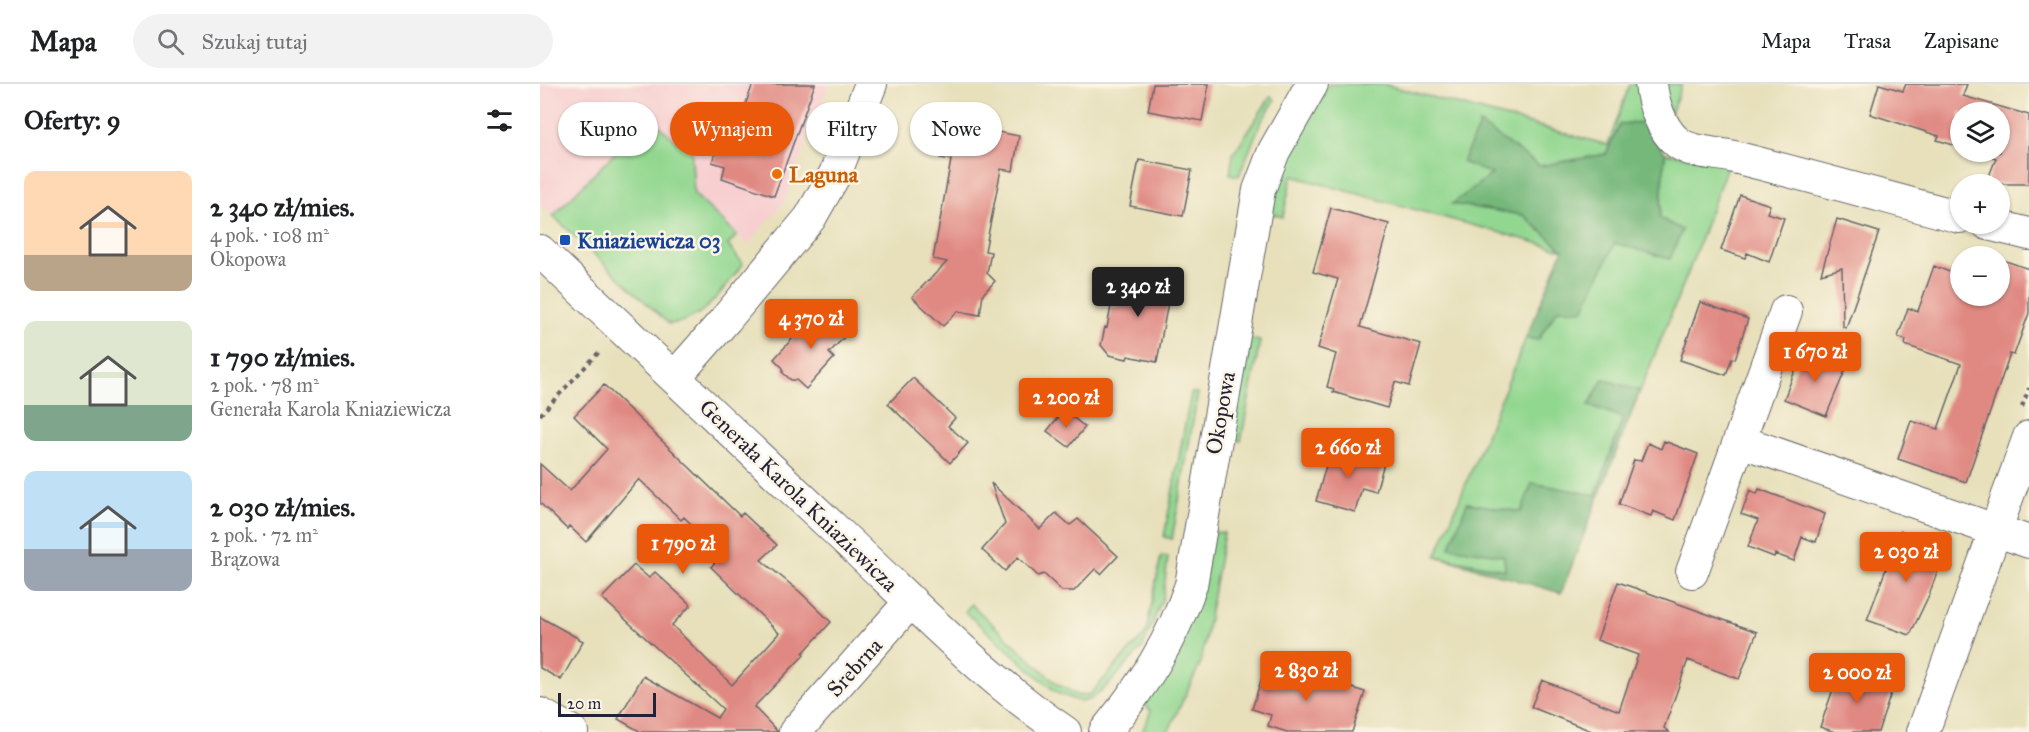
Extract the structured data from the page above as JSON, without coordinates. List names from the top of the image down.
{
  "streets": {
    "street": ["Okopowa", "Generała Karola Kniaziewicza", "Srebrna"]
  },
  "crossings": [
    ["Generała Karola Kniaziewicza", "Srebrna"]
  ],
  "places": {
    "other": ["Laguna"],
    "transit": ["Kniaziewicza 03"]
  },
  "scale_bar": "20 m",
  "page": {
    "header": "Mapa",
    "search": "Szukaj tutaj",
    "nav": ["Mapa", "Trasa", "Zapisane"],
    "heading": "Oferty: 9",
    "map_buttons": ["+", "−"],
    "chip": [
      "Kupno",
      "Wynajem",
      "Filtry",
      "Nowe"
    ],
    "list": [
      {
        "name": "2 340 zł/mies.",
        "note": "4 pok. · 108 m² · Okopowa"
      },
      {
        "name": "1 790 zł/mies.",
        "note": "2 pok. · 78 m² · Generała Karola Kniaziewicza"
      },
      {
        "name": "2 030 zł/mies.",
        "note": "2 pok. · 72 m² · Brązowa"
      }
    ],
    "price": [
      "2 340 zł",
      "4 370 zł",
      "1 670 zł",
      "2 200 zł",
      "2 660 zł",
      "1 790 zł",
      "2 030 zł",
      "2 830 zł",
      "2 000 zł"
    ],
    "scale": "20 m"
  }
}
